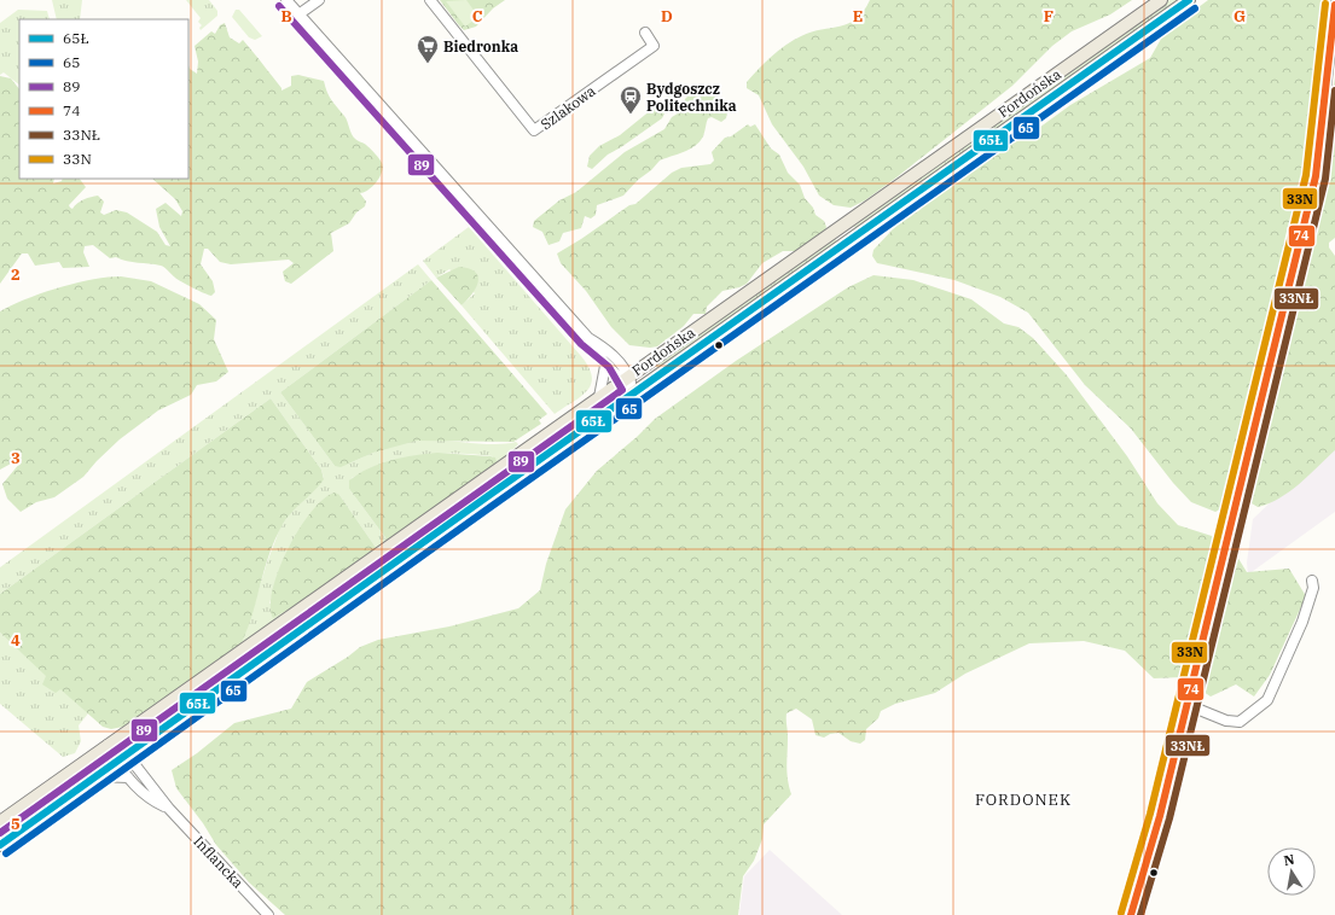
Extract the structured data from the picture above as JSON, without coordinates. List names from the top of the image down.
{
  "streets": {
    "main road": ["Fordońska"],
    "street": ["Szlakowa", "Inflancka"]
  },
  "crossings": [
    ["Fordońska", "Inflancka"]
  ],
  "districts": ["FORDONEK"],
  "places": {
    "supermarket": ["Biedronka"],
    "station": ["Bydgoszcz Politechnika"]
  },
  "lines": [
    "transit line 65Ł",
    "transit line 33N",
    "transit line 74",
    "transit line 89",
    "transit line 65",
    "transit line 33NŁ"
  ],
  "legend": [
    "65Ł",
    "65",
    "89",
    "74",
    "33NŁ",
    "33N"
  ],
  "north": "top",
  "grid": {
    "columns": [
      "B",
      "C",
      "D",
      "E",
      "F",
      "G"
    ],
    "rows": [
      "2",
      "3",
      "4",
      "5"
    ]
  }
}
